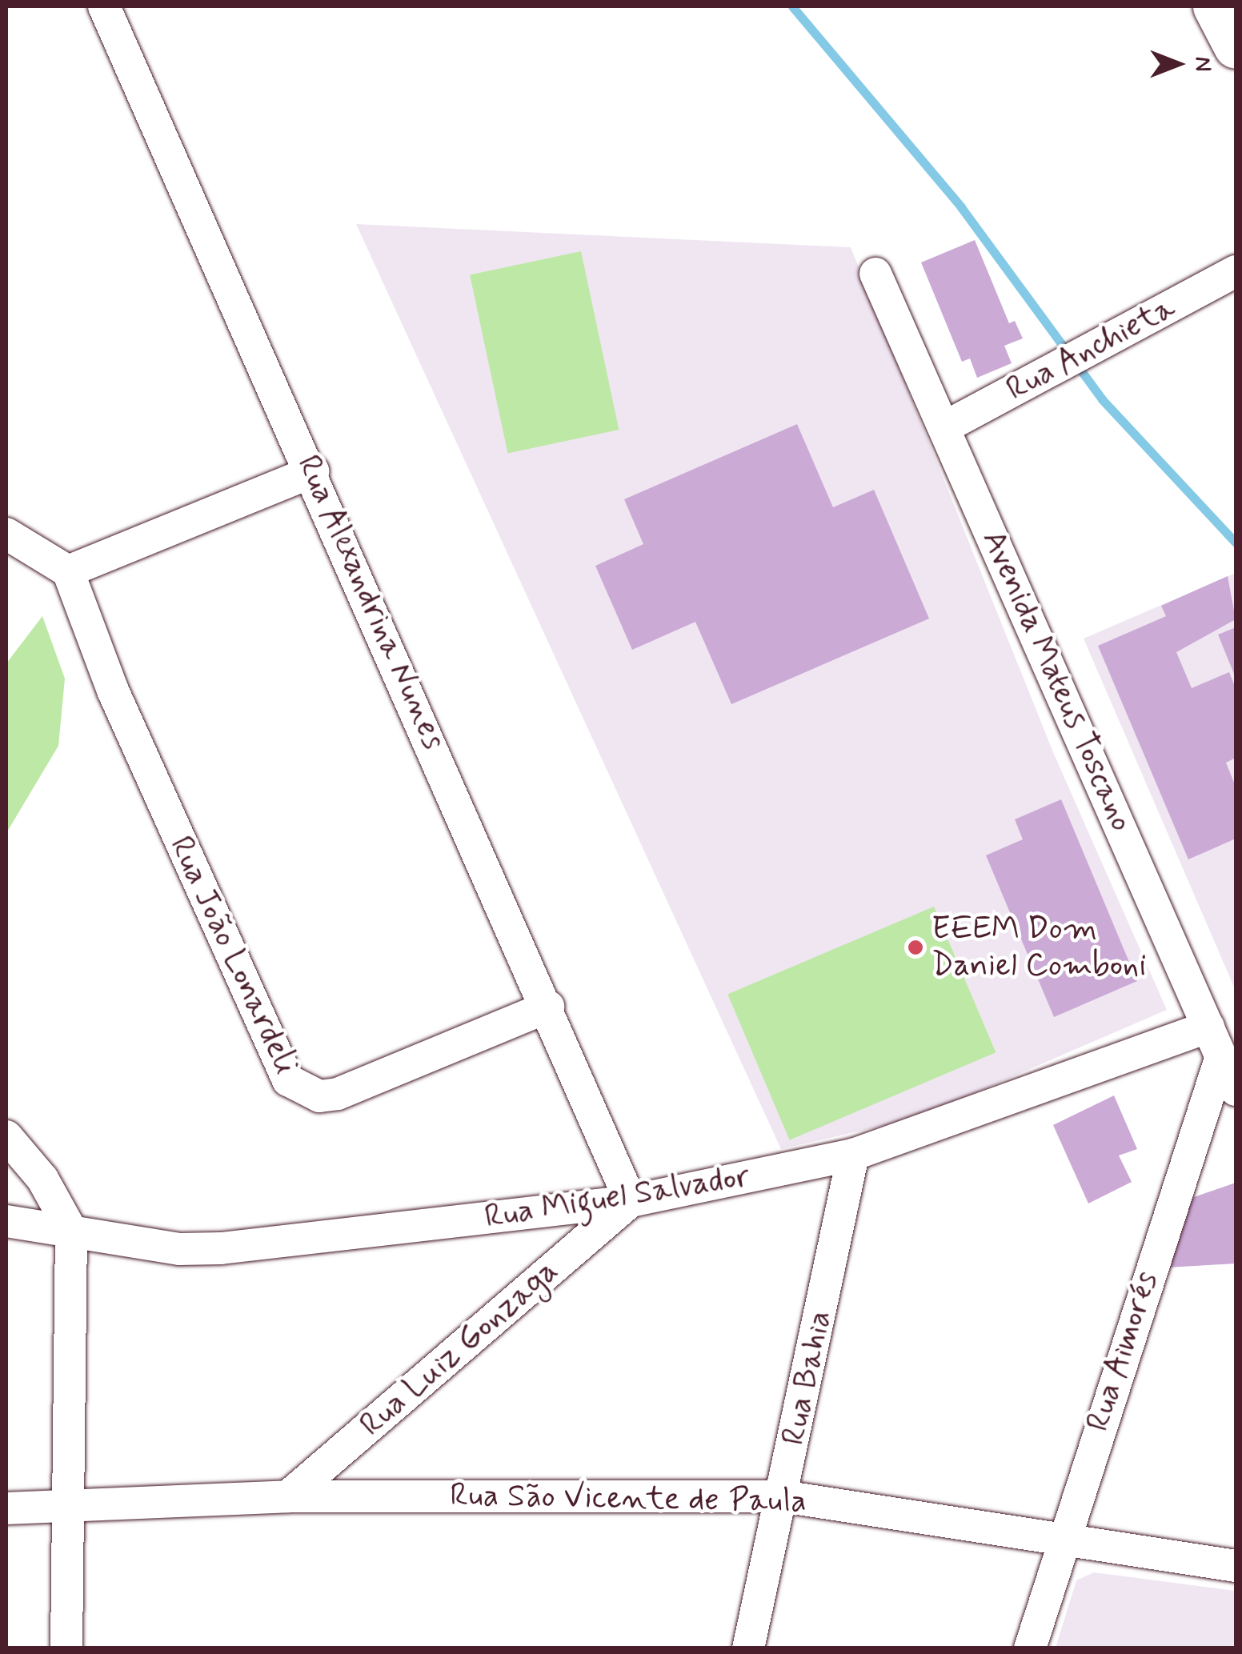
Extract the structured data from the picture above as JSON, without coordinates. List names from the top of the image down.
{
  "streets": {
    "street": [
      "Rua Anchieta",
      "Rua Alexandrina Nunes",
      "Avenida Mateus Toscano",
      "Rua João Lonardeli",
      "Rua Miguel Salvador",
      "Rua Luiz Gonzaga",
      "Rua Aimorés",
      "Rua Bahia",
      "Rua São Vicente de Paula"
    ]
  },
  "crossings": [
    ["Rua Anchieta", "Avenida Mateus Toscano"],
    ["Rua Alexandrina Nunes", "Rua João Lonardeli"],
    ["Rua Alexandrina Nunes", "Rua Miguel Salvador"],
    ["Rua Alexandrina Nunes", "Rua Luiz Gonzaga"],
    ["Avenida Mateus Toscano", "Rua Miguel Salvador"],
    ["Avenida Mateus Toscano", "Rua Aimorés"],
    ["Rua Miguel Salvador", "Rua Luiz Gonzaga"],
    ["Rua Miguel Salvador", "Rua Bahia"],
    ["Rua Luiz Gonzaga", "Rua São Vicente de Paula"],
    ["Rua Aimorés", "Rua São Vicente de Paula"],
    ["Rua Bahia", "Rua São Vicente de Paula"]
  ],
  "places": ["EEEM Dom Daniel Comboni"],
  "north": "right"
}
